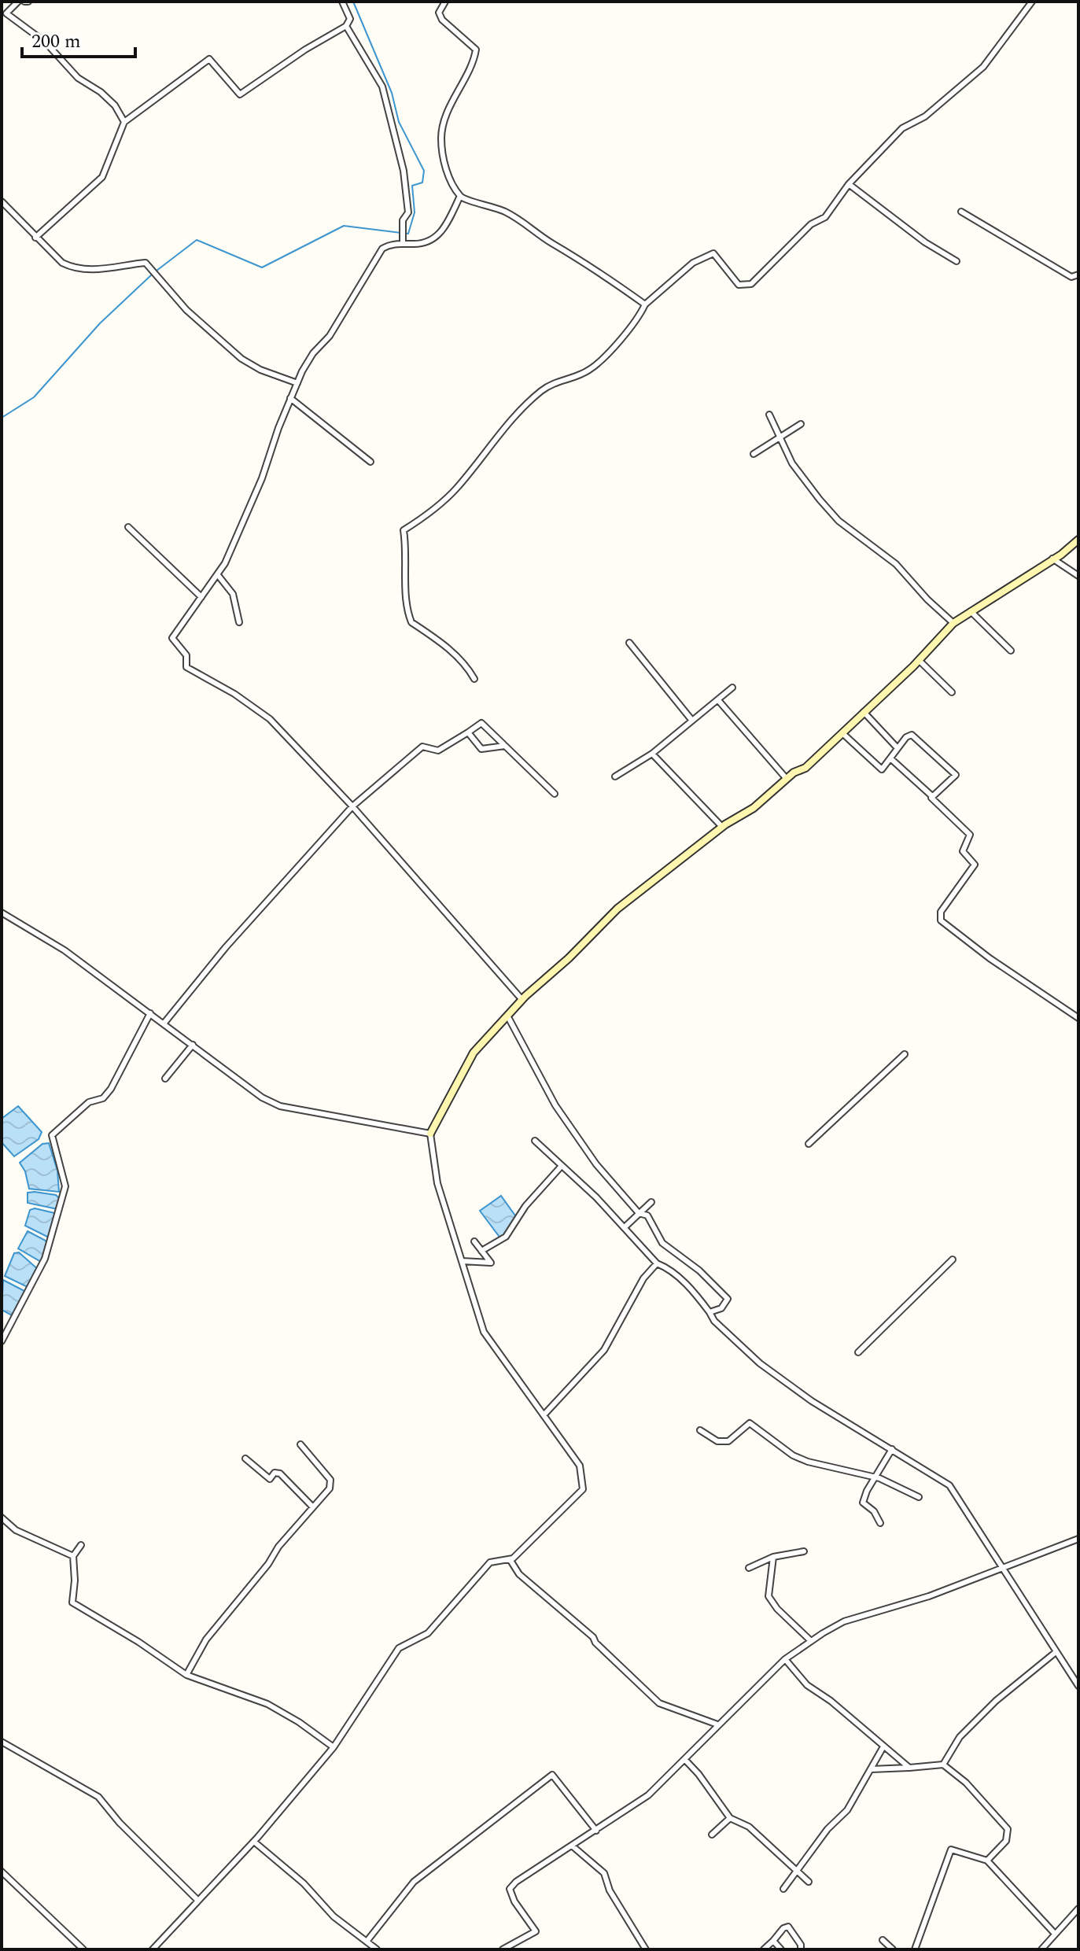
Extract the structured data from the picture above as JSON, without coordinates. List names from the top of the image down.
{
  "scale_bar": "200 m"
}
